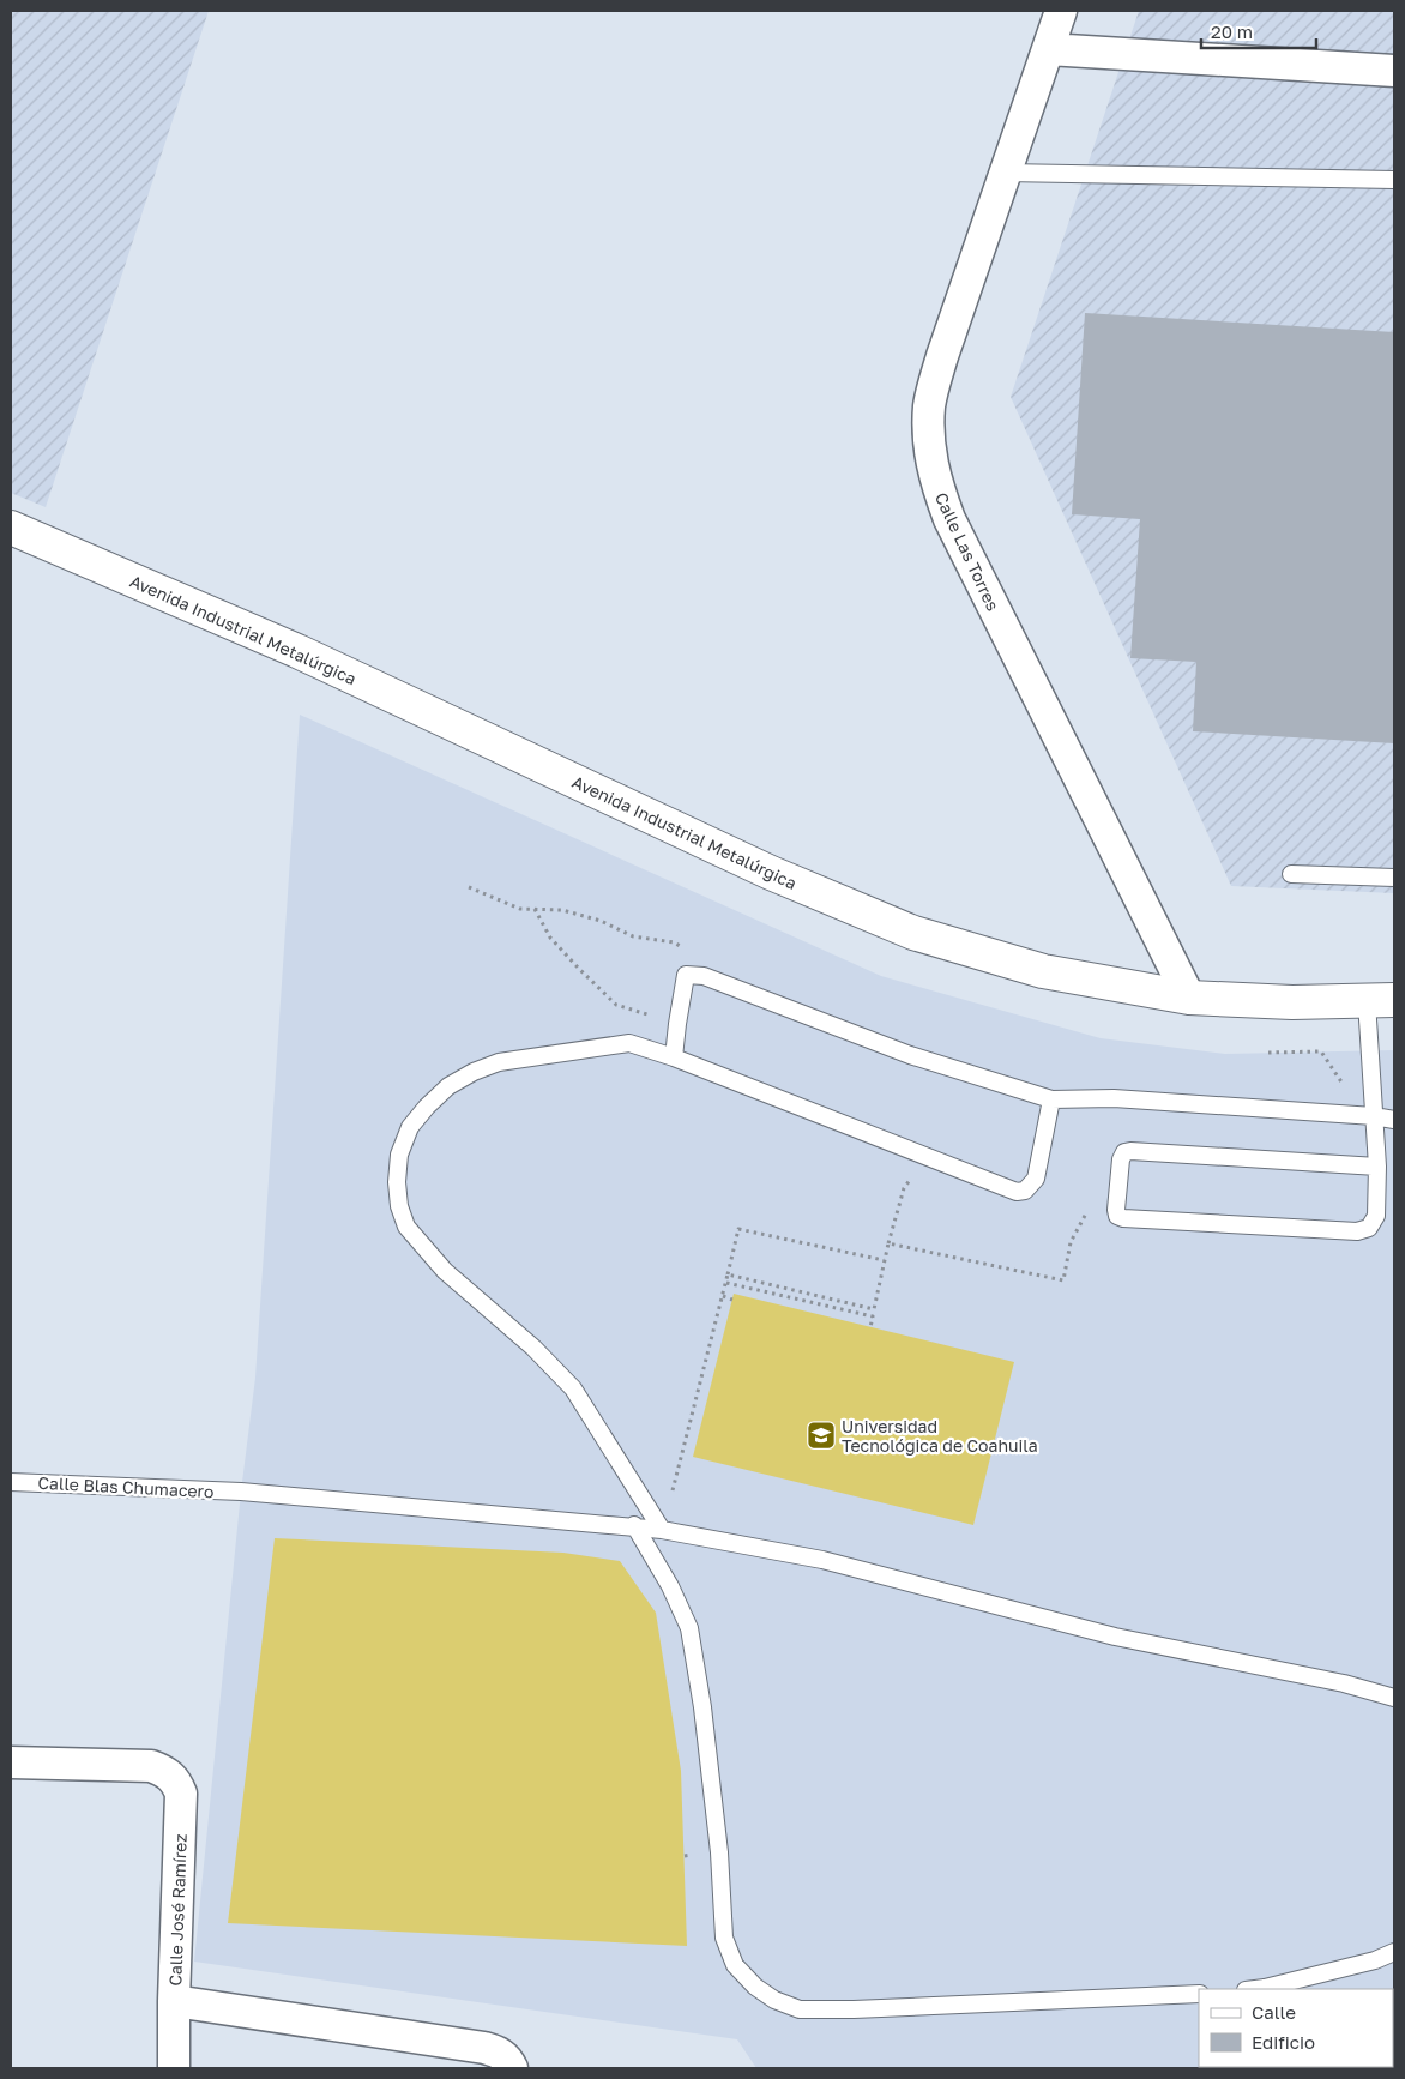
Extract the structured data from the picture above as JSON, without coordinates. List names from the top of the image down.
{
  "streets": {
    "street": ["Calle Las Torres", "Avenida Industrial Metalúrgica", "Calle José Ramírez"],
    "lane": ["Calle Blas Chumacero"]
  },
  "crossings": [
    ["Calle Las Torres", "Avenida Industrial Metalúrgica"]
  ],
  "places": {
    "school or university": ["Universidad Tecnológica de Coahuila"]
  },
  "legend": ["Calle", "Edificio"],
  "scale_bar": "20 m"
}
